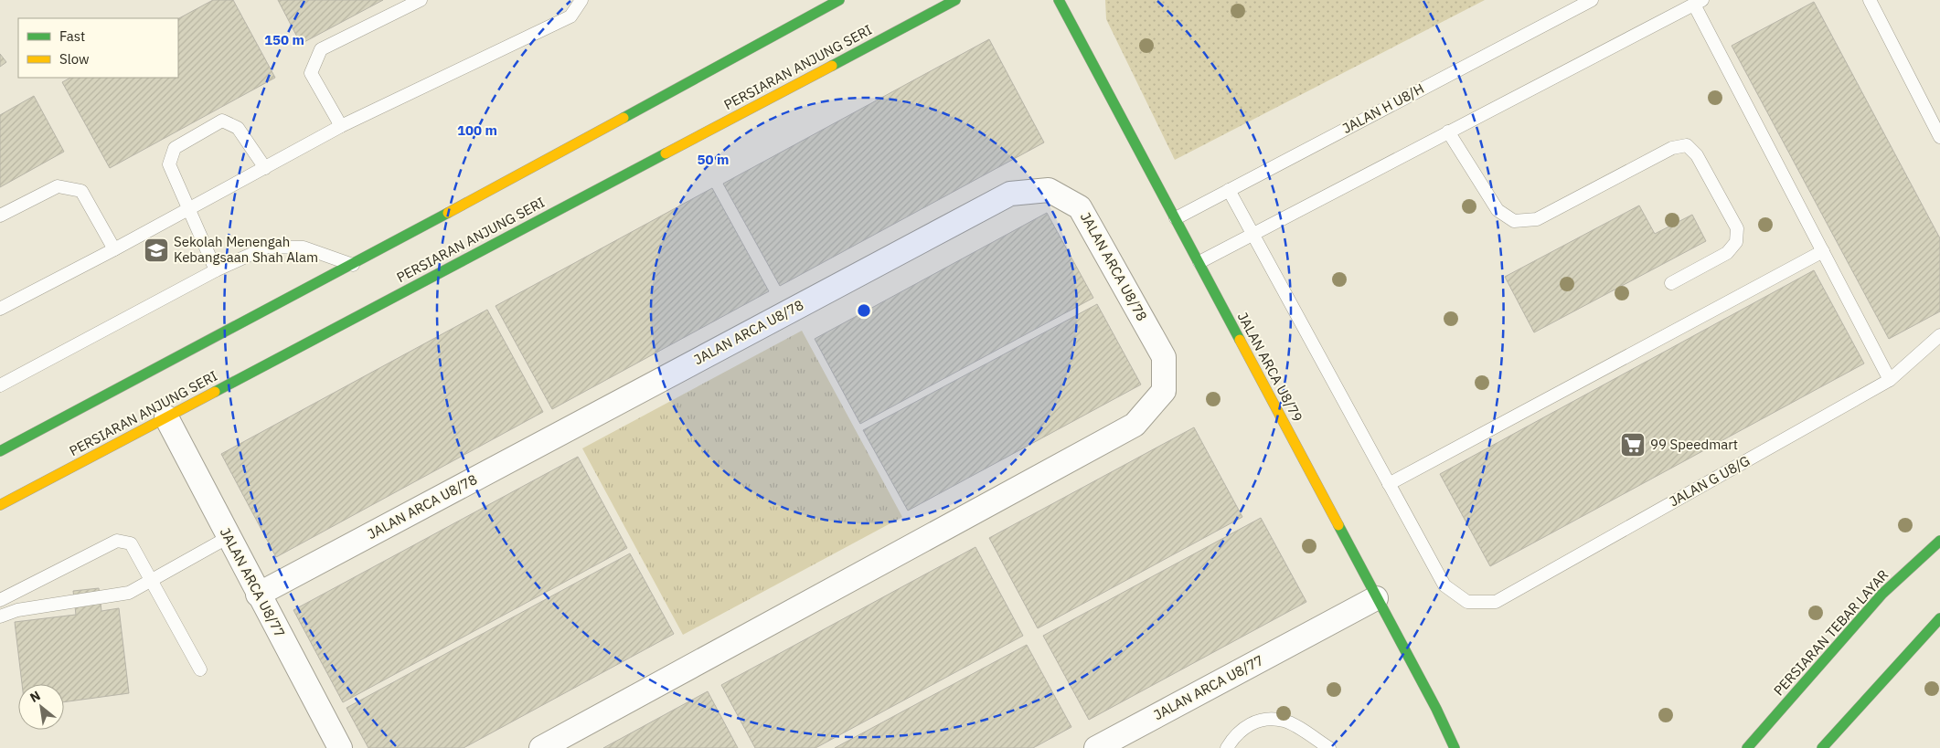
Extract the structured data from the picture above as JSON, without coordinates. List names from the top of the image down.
{
  "streets": {
    "street": [
      "PERSIARAN ANJUNG SERI",
      "JALAN ARCA U8/78",
      "JALAN ARCA U8/79",
      "JALAN ARCA U8/77",
      "PERSIARAN TEBAR LAYAR"
    ],
    "lane": ["JALAN H U8/H", "JALAN G U8/G"]
  },
  "crossings": [
    ["PERSIARAN ANJUNG SERI", "JALAN ARCA U8/77"],
    ["JALAN H U8/H", "JALAN ARCA U8/79"],
    ["JALAN ARCA U8/78", "JALAN ARCA U8/77"],
    ["JALAN ARCA U8/79", "JALAN ARCA U8/77"]
  ],
  "places": {
    "school or university": ["Sekolah Menengah Kebangsaan Shah Alam"],
    "supermarket": ["99 Speedmart"]
  },
  "legend": ["Fast", "Slow"],
  "north": "top left",
  "rings": ["150 m", "100 m", "50 m"]
}
